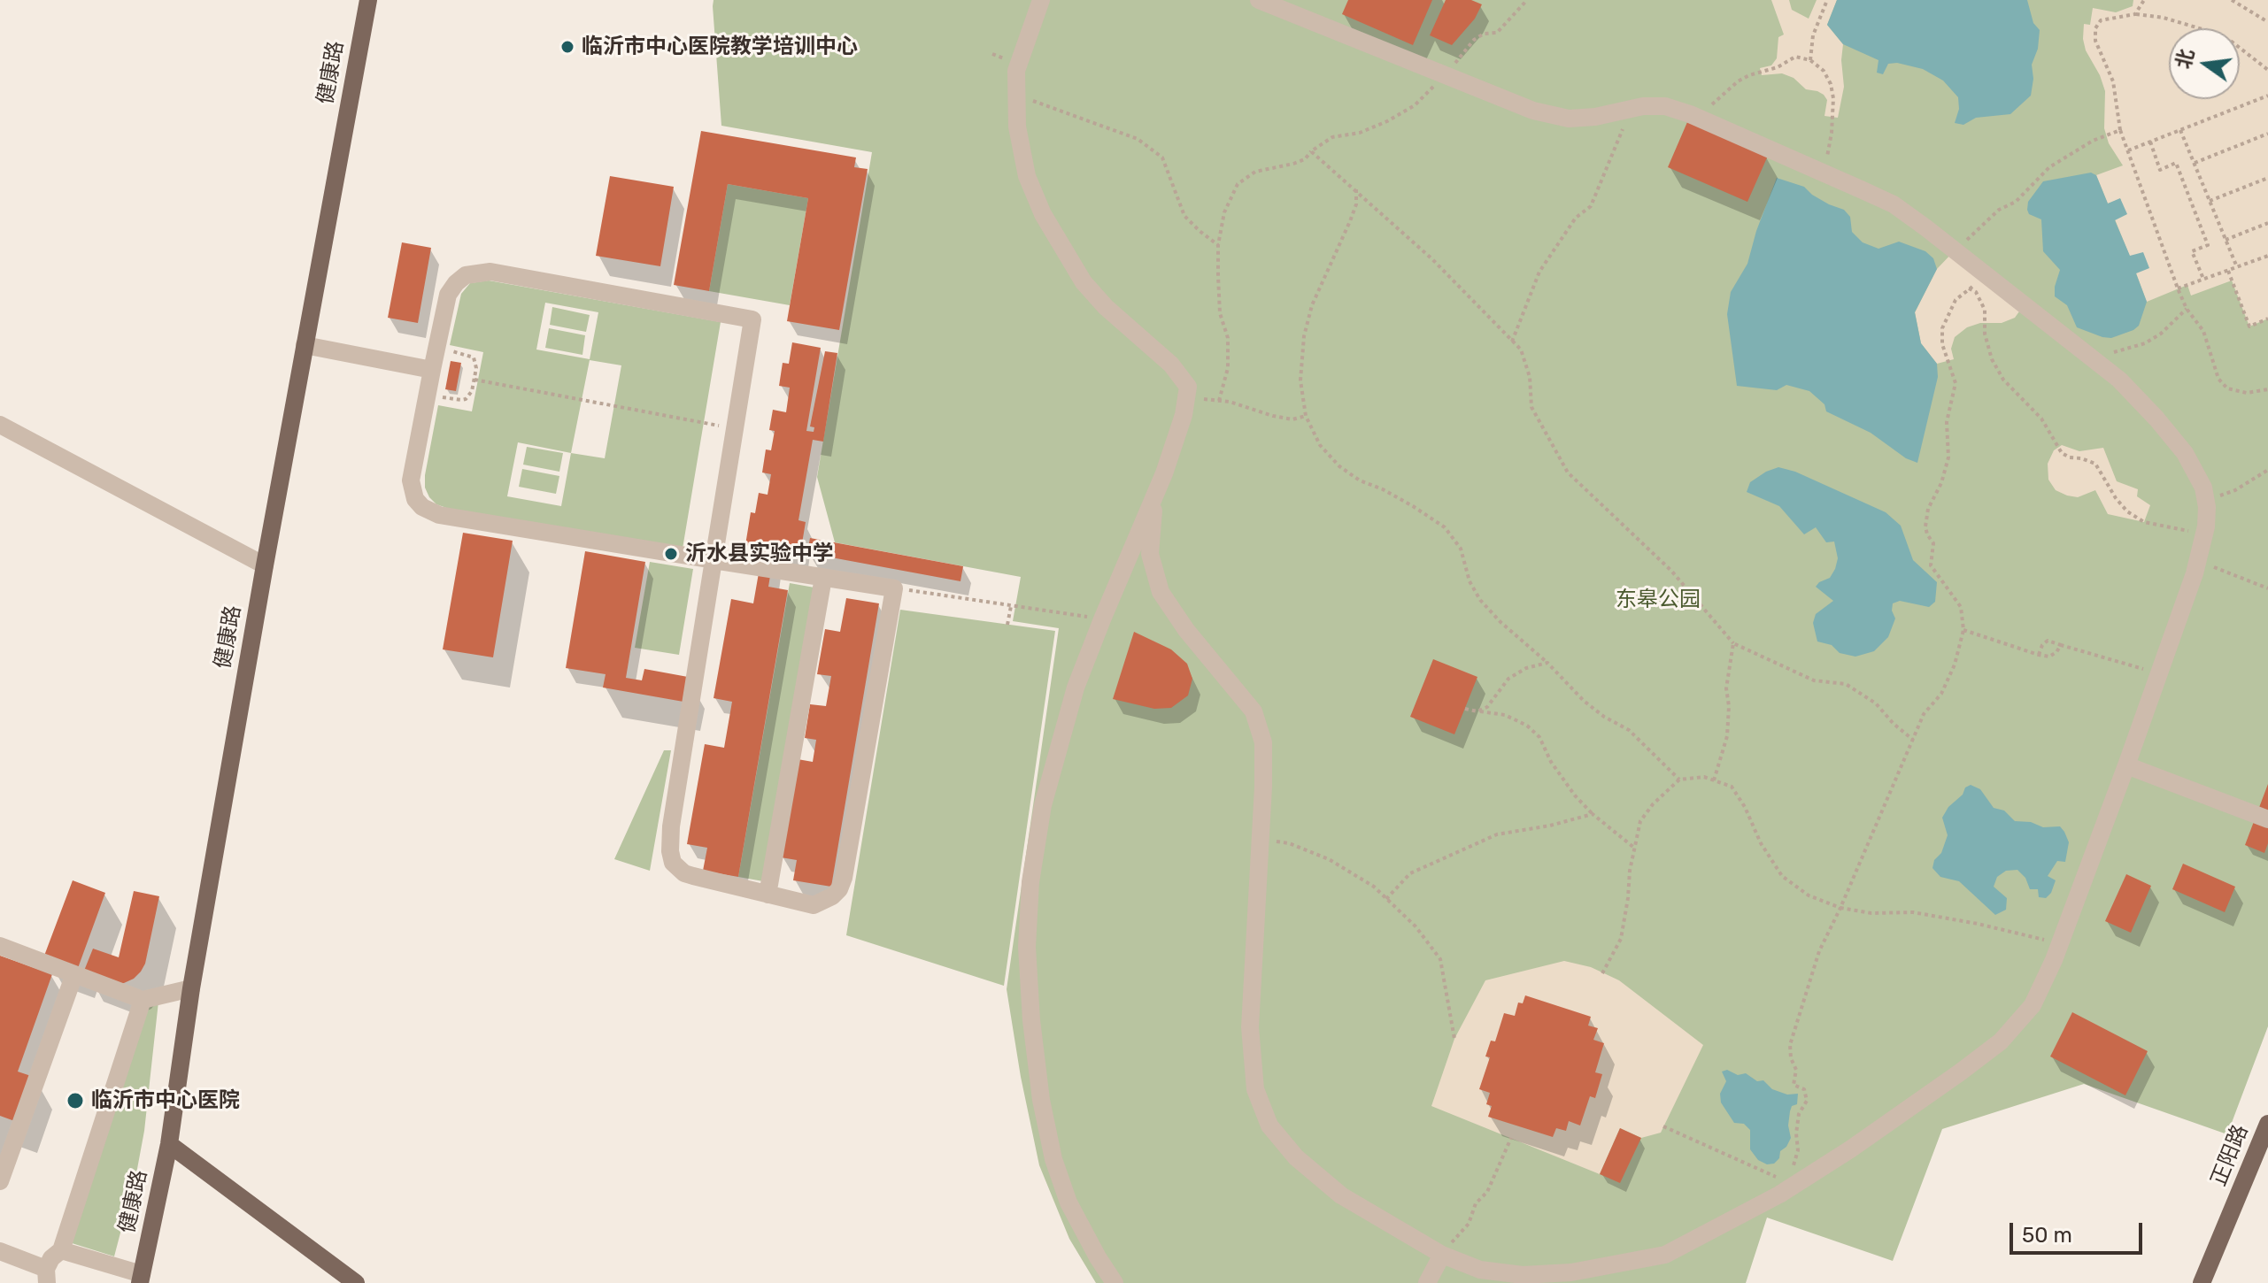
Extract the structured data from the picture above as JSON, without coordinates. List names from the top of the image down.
{
  "streets": {
    "main road": ["健康路", "正阳路"]
  },
  "parks": ["东皋公园"],
  "places": ["临沂市中心医院教学培训中心", "沂水县实验中学", "临沂市中心医院"],
  "scale_bar": "50 m",
  "north": "left"
}
